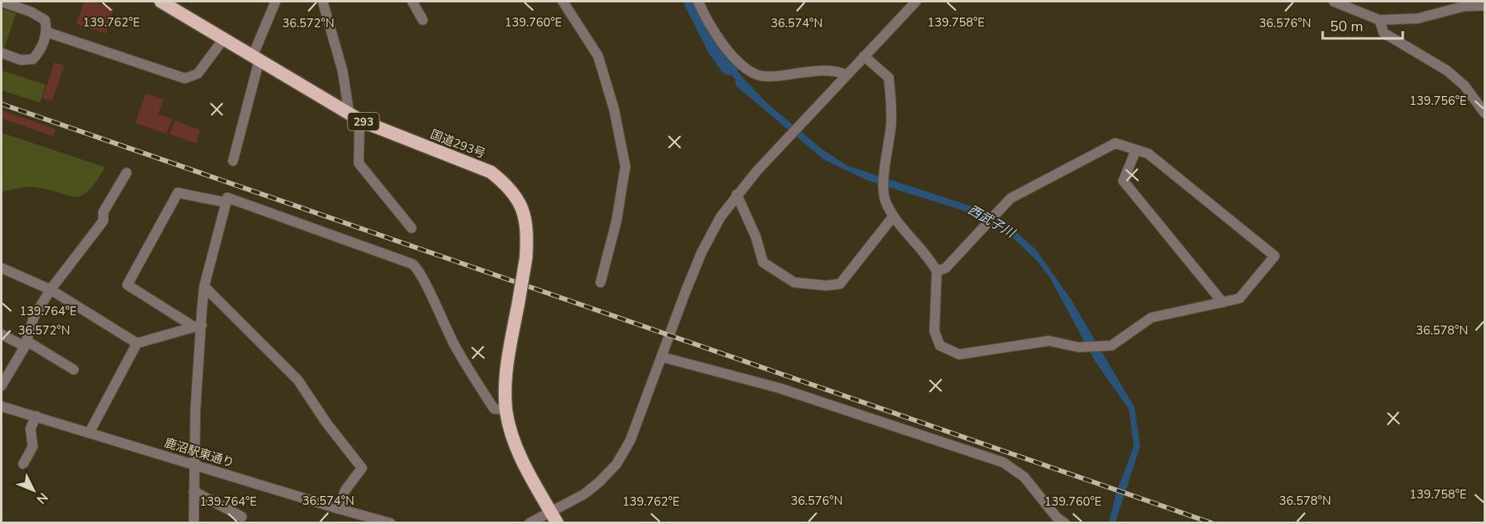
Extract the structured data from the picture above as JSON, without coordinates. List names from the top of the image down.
{
  "streets": {
    "highway": ["293", "国道293号"],
    "street": ["鹿沼駅東通り"]
  },
  "water": ["西武子川"],
  "scale_bar": "50 m",
  "north": "bottom right",
  "coordinates": [
    "139.762°E",
    "139.760°E",
    "139.758°E",
    "36.572°N",
    "36.574°N",
    "36.576°N",
    "139.756°E",
    "139.764°E",
    "36.578°N"
  ]
}
